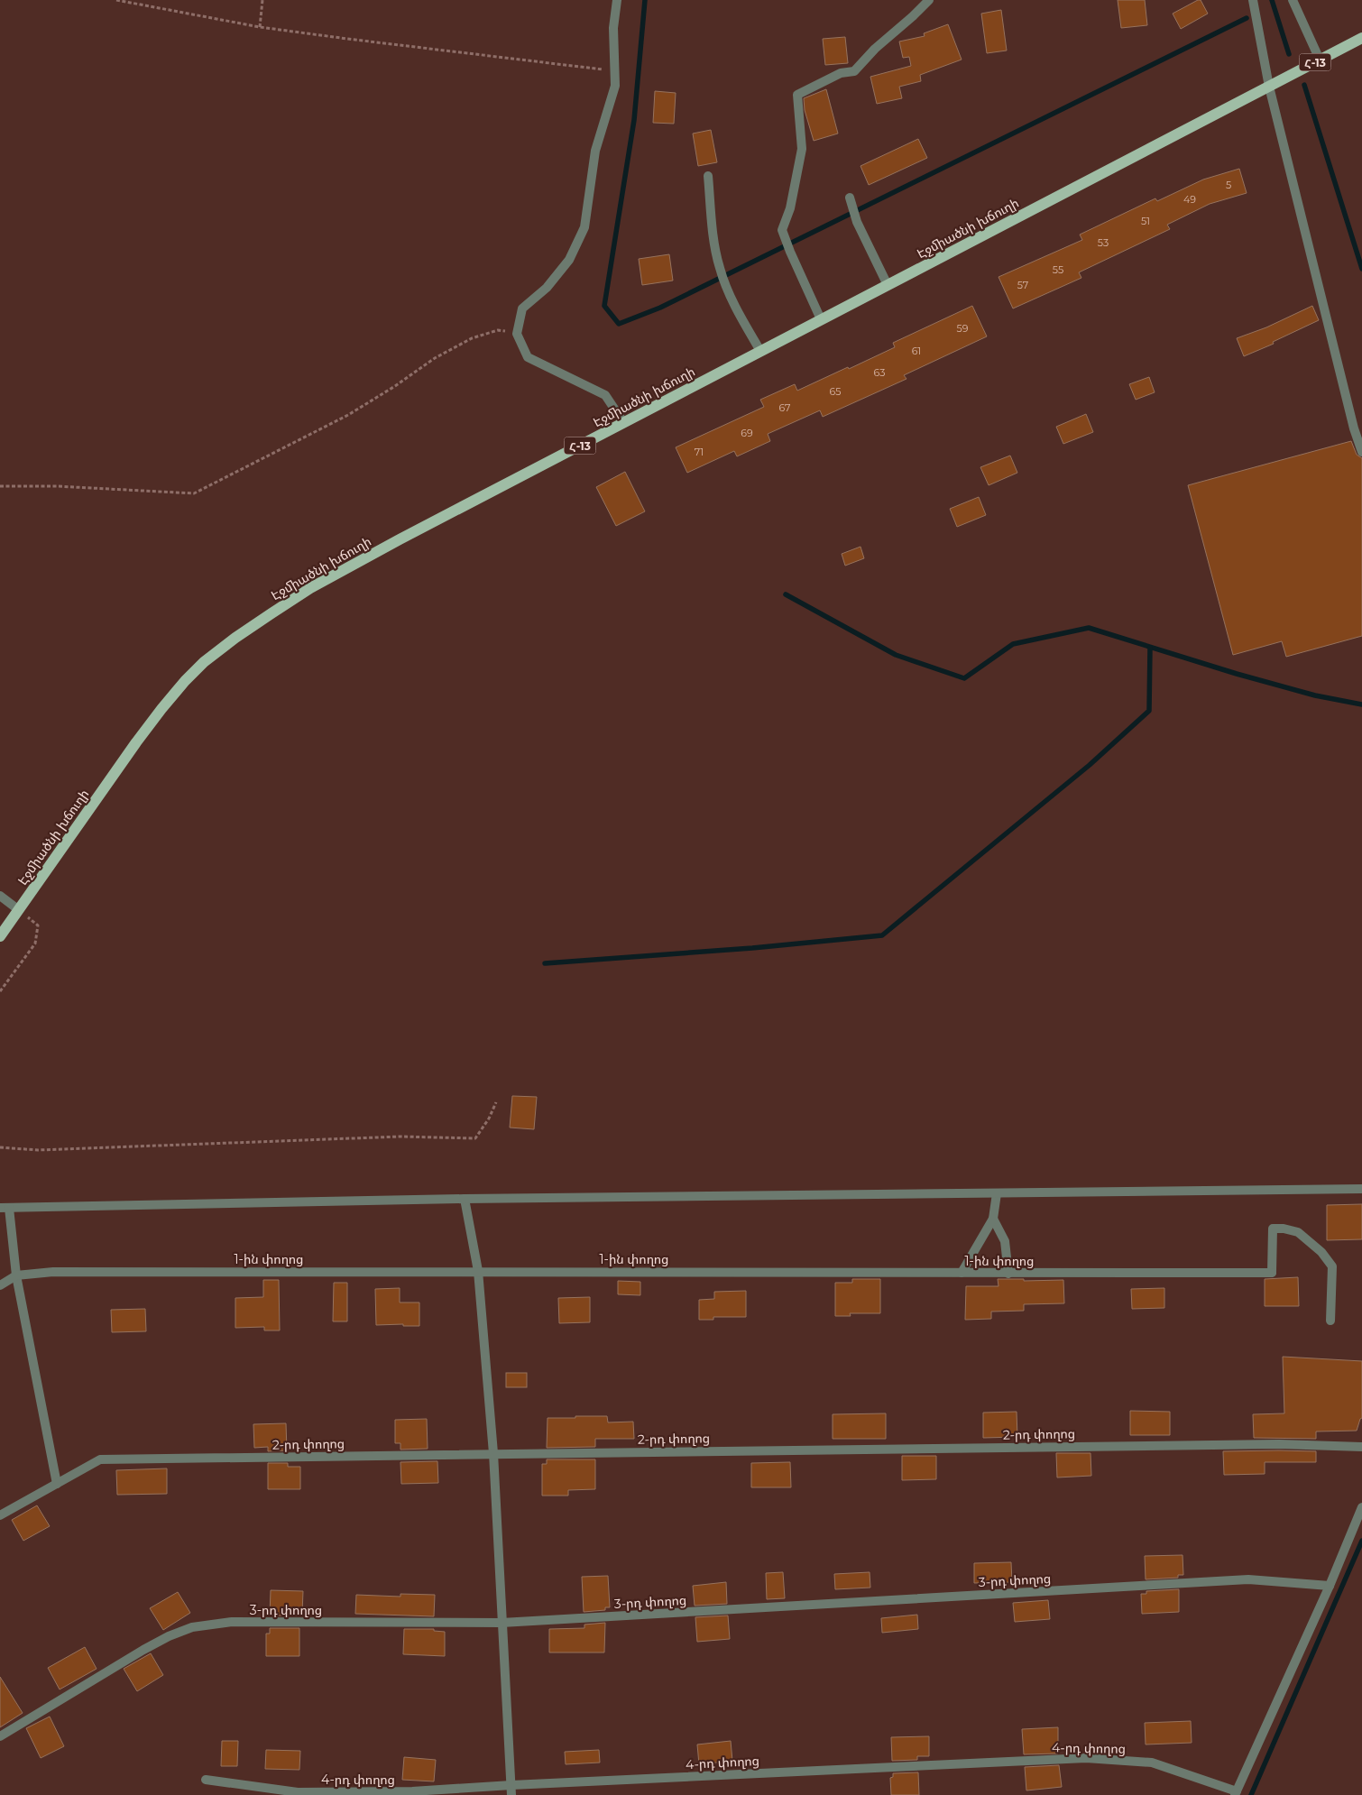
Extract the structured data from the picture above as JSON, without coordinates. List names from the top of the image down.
{
  "streets": {
    "main road": ["Հ-13", "Էջմիածնի խճուղի"],
    "street": [
      "1-ին փողոց",
      "2-րդ փողոց",
      "3-րդ փողոց",
      "4-րդ փողոց"
    ]
  },
  "house_numbers": [
    "5",
    "49",
    "51",
    "53",
    "55",
    "57",
    "59",
    "61",
    "63",
    "65",
    "67",
    "69",
    "71"
  ]
}
